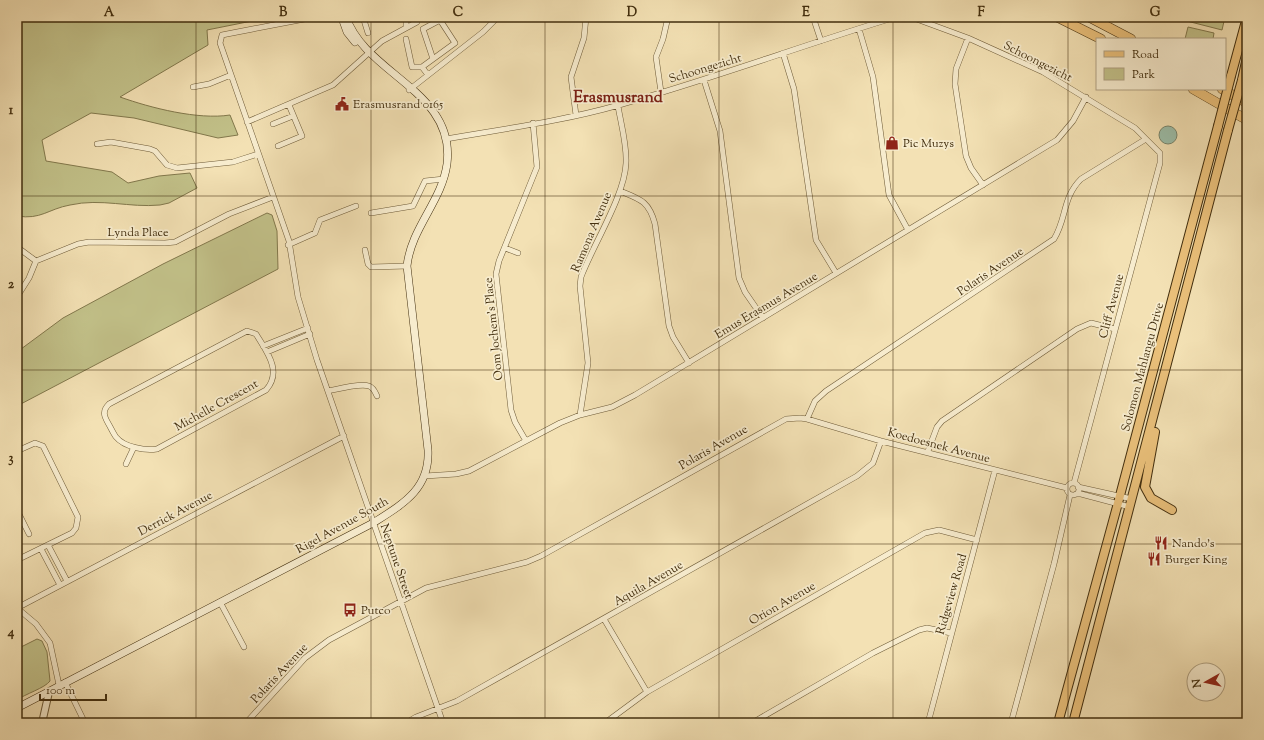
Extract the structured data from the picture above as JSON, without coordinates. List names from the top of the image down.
{
  "streets": {
    "main road": ["Solomon Mahlangu Drive", "Rigel Avenue South"],
    "street": [
      "Schoongezicht",
      "Lynda Place",
      "Ramona Avenue",
      "Polaris Avenue",
      "Emus Erasmus Avenue",
      "Cliff Avenue",
      "Oom Jochem's Place",
      "Michelle Crescent",
      "Koedoesnek Avenue",
      "Derrick Avenue",
      "Neptune Street",
      "Aquila Avenue",
      "Ridgeview Road",
      "Orion Avenue"
    ]
  },
  "crossings": [
    ["Schoongezicht", "Ramona Avenue"],
    ["Schoongezicht", "Polaris Avenue"],
    ["Schoongezicht", "Emus Erasmus Avenue"],
    ["Schoongezicht", "Cliff Avenue"],
    ["Schoongezicht", "Oom Jochem's Place"],
    ["Schoongezicht", "Rigel Avenue South"],
    ["Lynda Place", "Neptune Street"],
    ["Ramona Avenue", "Emus Erasmus Avenue"],
    ["Polaris Avenue", "Cliff Avenue"],
    ["Polaris Avenue", "Koedoesnek Avenue"],
    ["Polaris Avenue", "Neptune Street"],
    ["Emus Erasmus Avenue", "Oom Jochem's Place"],
    ["Emus Erasmus Avenue", "Rigel Avenue South"],
    ["Koedoesnek Avenue", "Aquila Avenue"],
    ["Koedoesnek Avenue", "Ridgeview Road"],
    ["Derrick Avenue", "Neptune Street"],
    ["Rigel Avenue South", "Neptune Street"],
    ["Neptune Street", "Aquila Avenue"],
    ["Ridgeview Road", "Orion Avenue"]
  ],
  "districts": ["Erasmusrand"],
  "places": {
    "public building": ["Erasmusrand 0165"],
    "shop": ["Pic Muzys"],
    "restaurant": ["Nando's", "Burger King"],
    "bus stop": ["Putco"]
  },
  "legend": ["Road", "Park"],
  "scale_bar": "100 m",
  "north": "left",
  "grid": {
    "columns": [
      "A",
      "B",
      "C",
      "D",
      "E",
      "F",
      "G"
    ],
    "rows": [
      "1",
      "2",
      "3",
      "4"
    ]
  }
}
